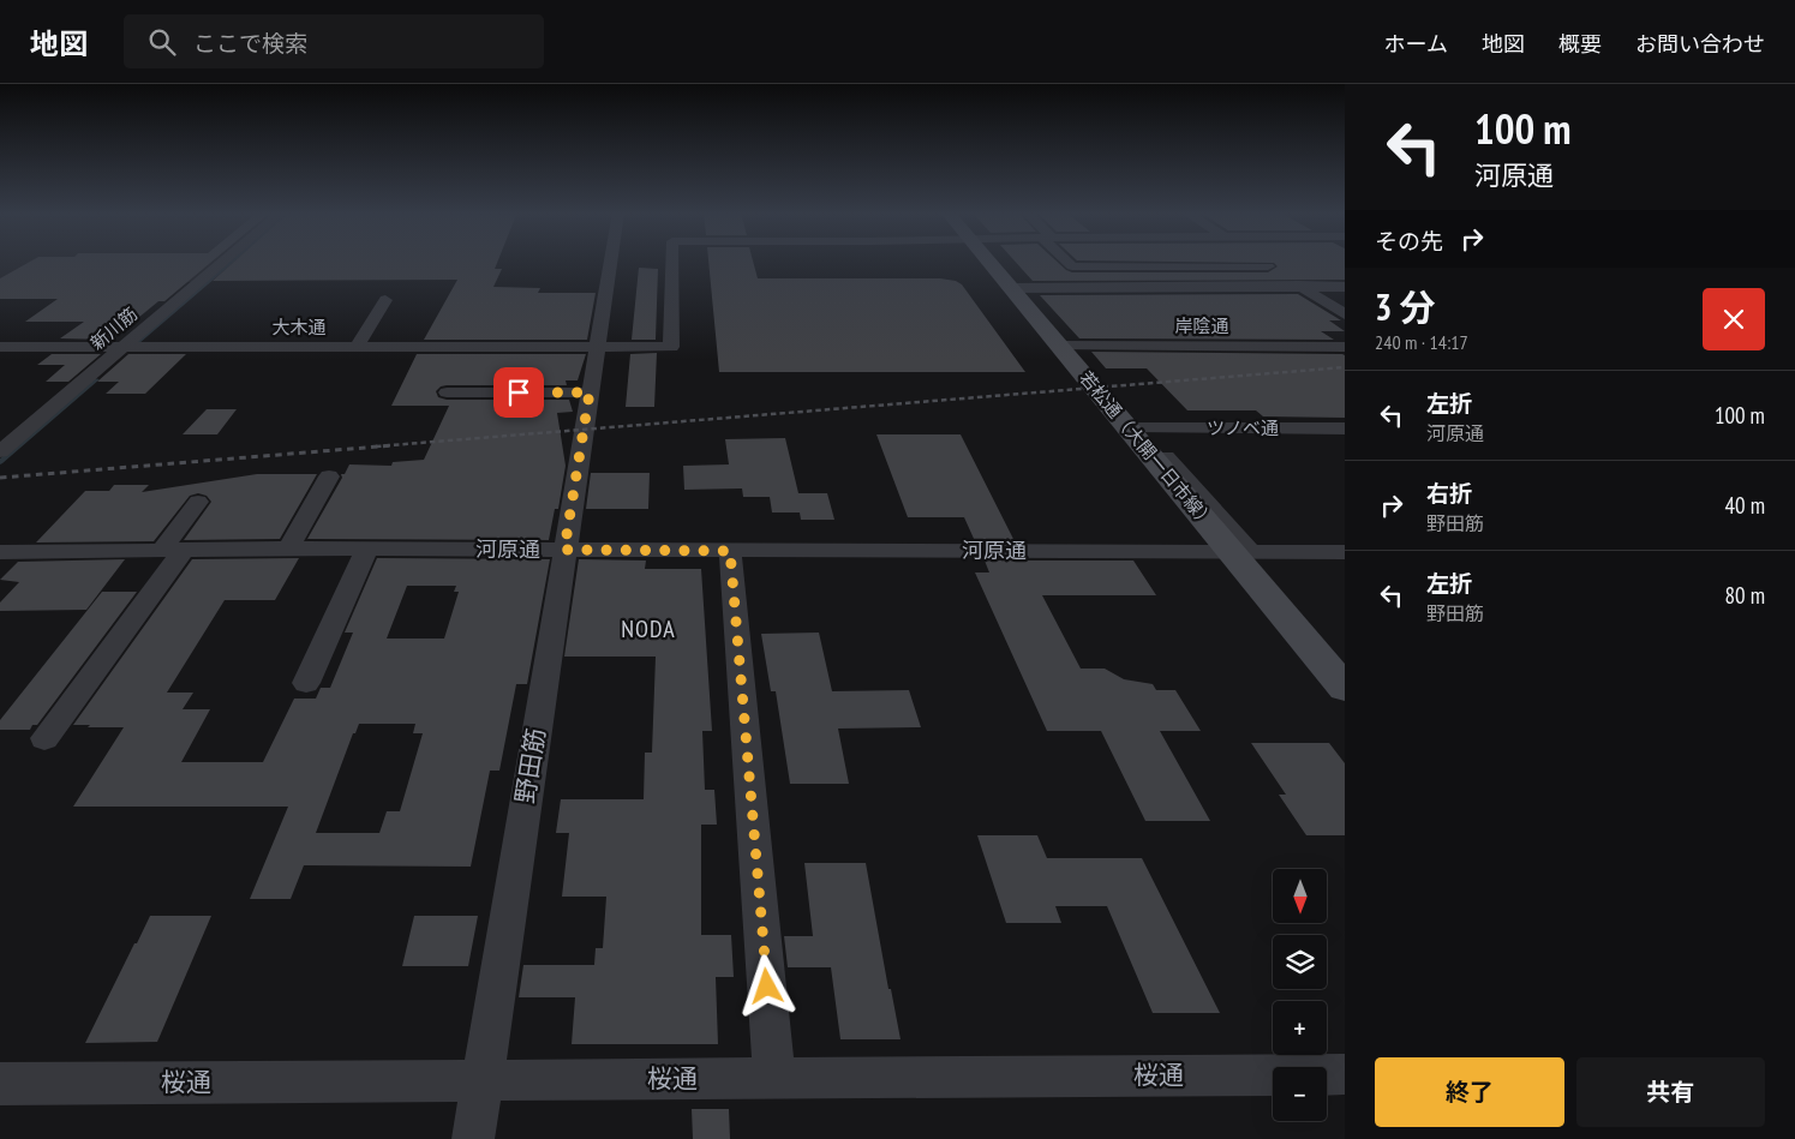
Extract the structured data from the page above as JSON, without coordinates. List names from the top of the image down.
{
  "streets": {
    "street": [
      "岸陰通",
      "大木通",
      "新川筋",
      "ツノベ通",
      "若松通（大開一日市線）",
      "河原通",
      "野田筋",
      "桜通"
    ]
  },
  "crossings": [
    ["岸陰通", "若松通（大開一日市線）"],
    ["大木通", "新川筋"],
    ["大木通", "野田筋"],
    ["ツノベ通", "若松通（大開一日市線）"],
    ["ツノベ通", "河原通"],
    ["若松通（大開一日市線）", "河原通"],
    ["河原通", "野田筋"],
    ["野田筋", "桜通"]
  ],
  "districts": ["NODA"],
  "north": "bottom",
  "page": {
    "header": "地図",
    "search": "ここで検索",
    "nav": [
      "ホーム",
      "地図",
      "概要",
      "お問い合わせ"
    ],
    "turn": ["100 m", "河原通"],
    "then": "その先",
    "heading": ["3 分", "240 m · 14:17"],
    "list": [
      {
        "name": "左折",
        "note": "河原通",
        "value": "100 m"
      },
      {
        "name": "右折",
        "note": "野田筋",
        "value": "40 m"
      },
      {
        "name": "左折",
        "note": "野田筋",
        "value": "80 m"
      }
    ],
    "map_buttons": ["+", "−"],
    "buttons": ["終了", "共有"]
  }
}
